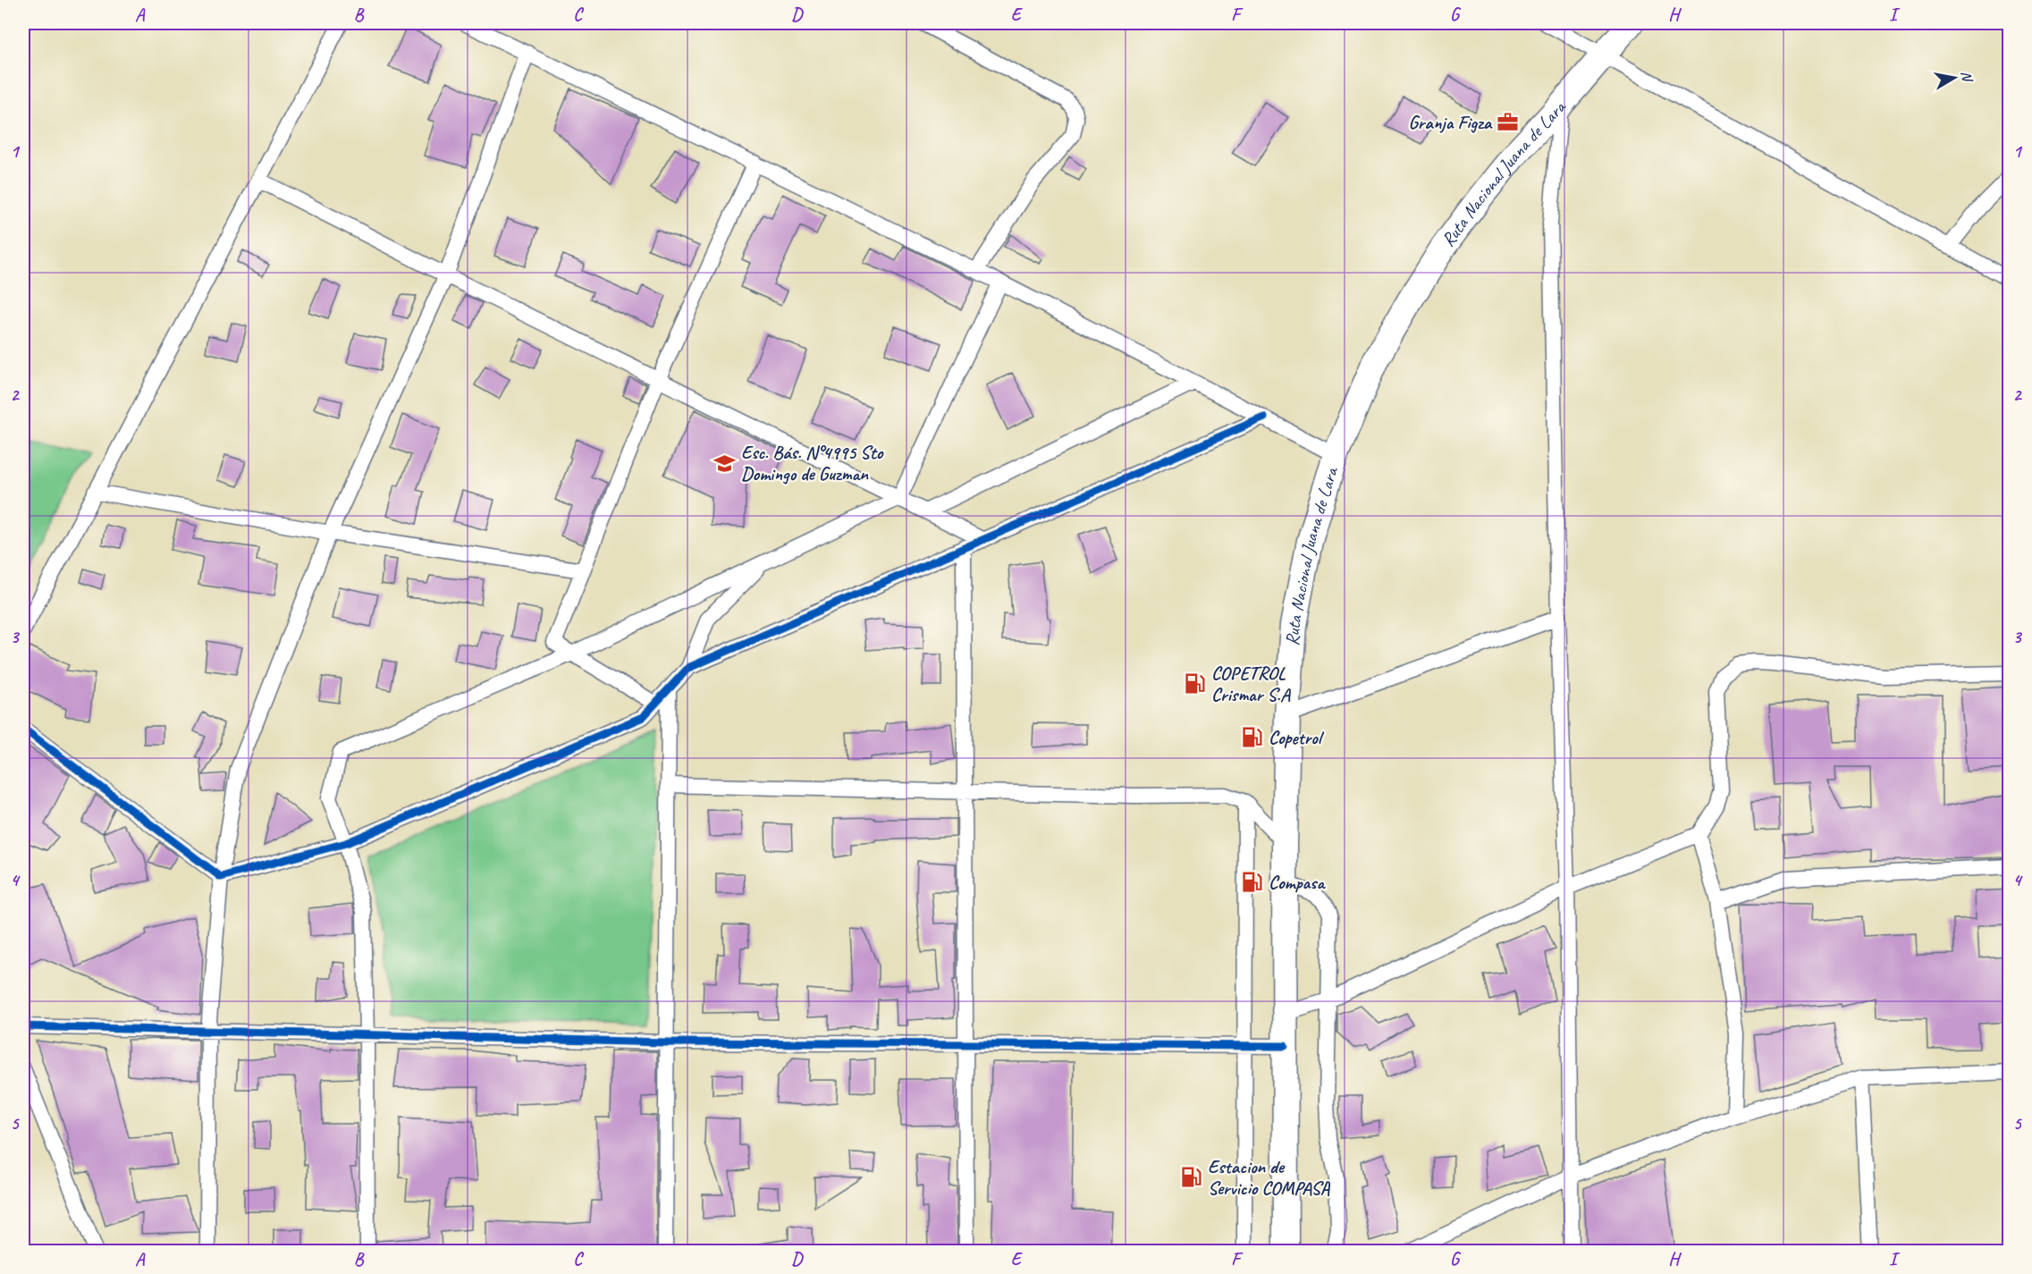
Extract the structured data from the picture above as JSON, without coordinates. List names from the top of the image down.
{
  "streets": {
    "highway": ["Ruta Nacional Juana de Lara"]
  },
  "places": {
    "office": ["Granja Figza"],
    "school or university": ["Esc. Bás. N°4995 Sto Domingo de Guzman"],
    "fuel station": [
      "COPETROL Crismar S.A",
      "Copetrol",
      "Compasa",
      "Estacion de Servicio COMPASA"
    ]
  },
  "north": "right",
  "grid": {
    "columns": [
      "A",
      "B",
      "C",
      "D",
      "E",
      "F",
      "G",
      "H",
      "I"
    ],
    "rows": [
      "1",
      "2",
      "3",
      "4",
      "5"
    ]
  }
}
